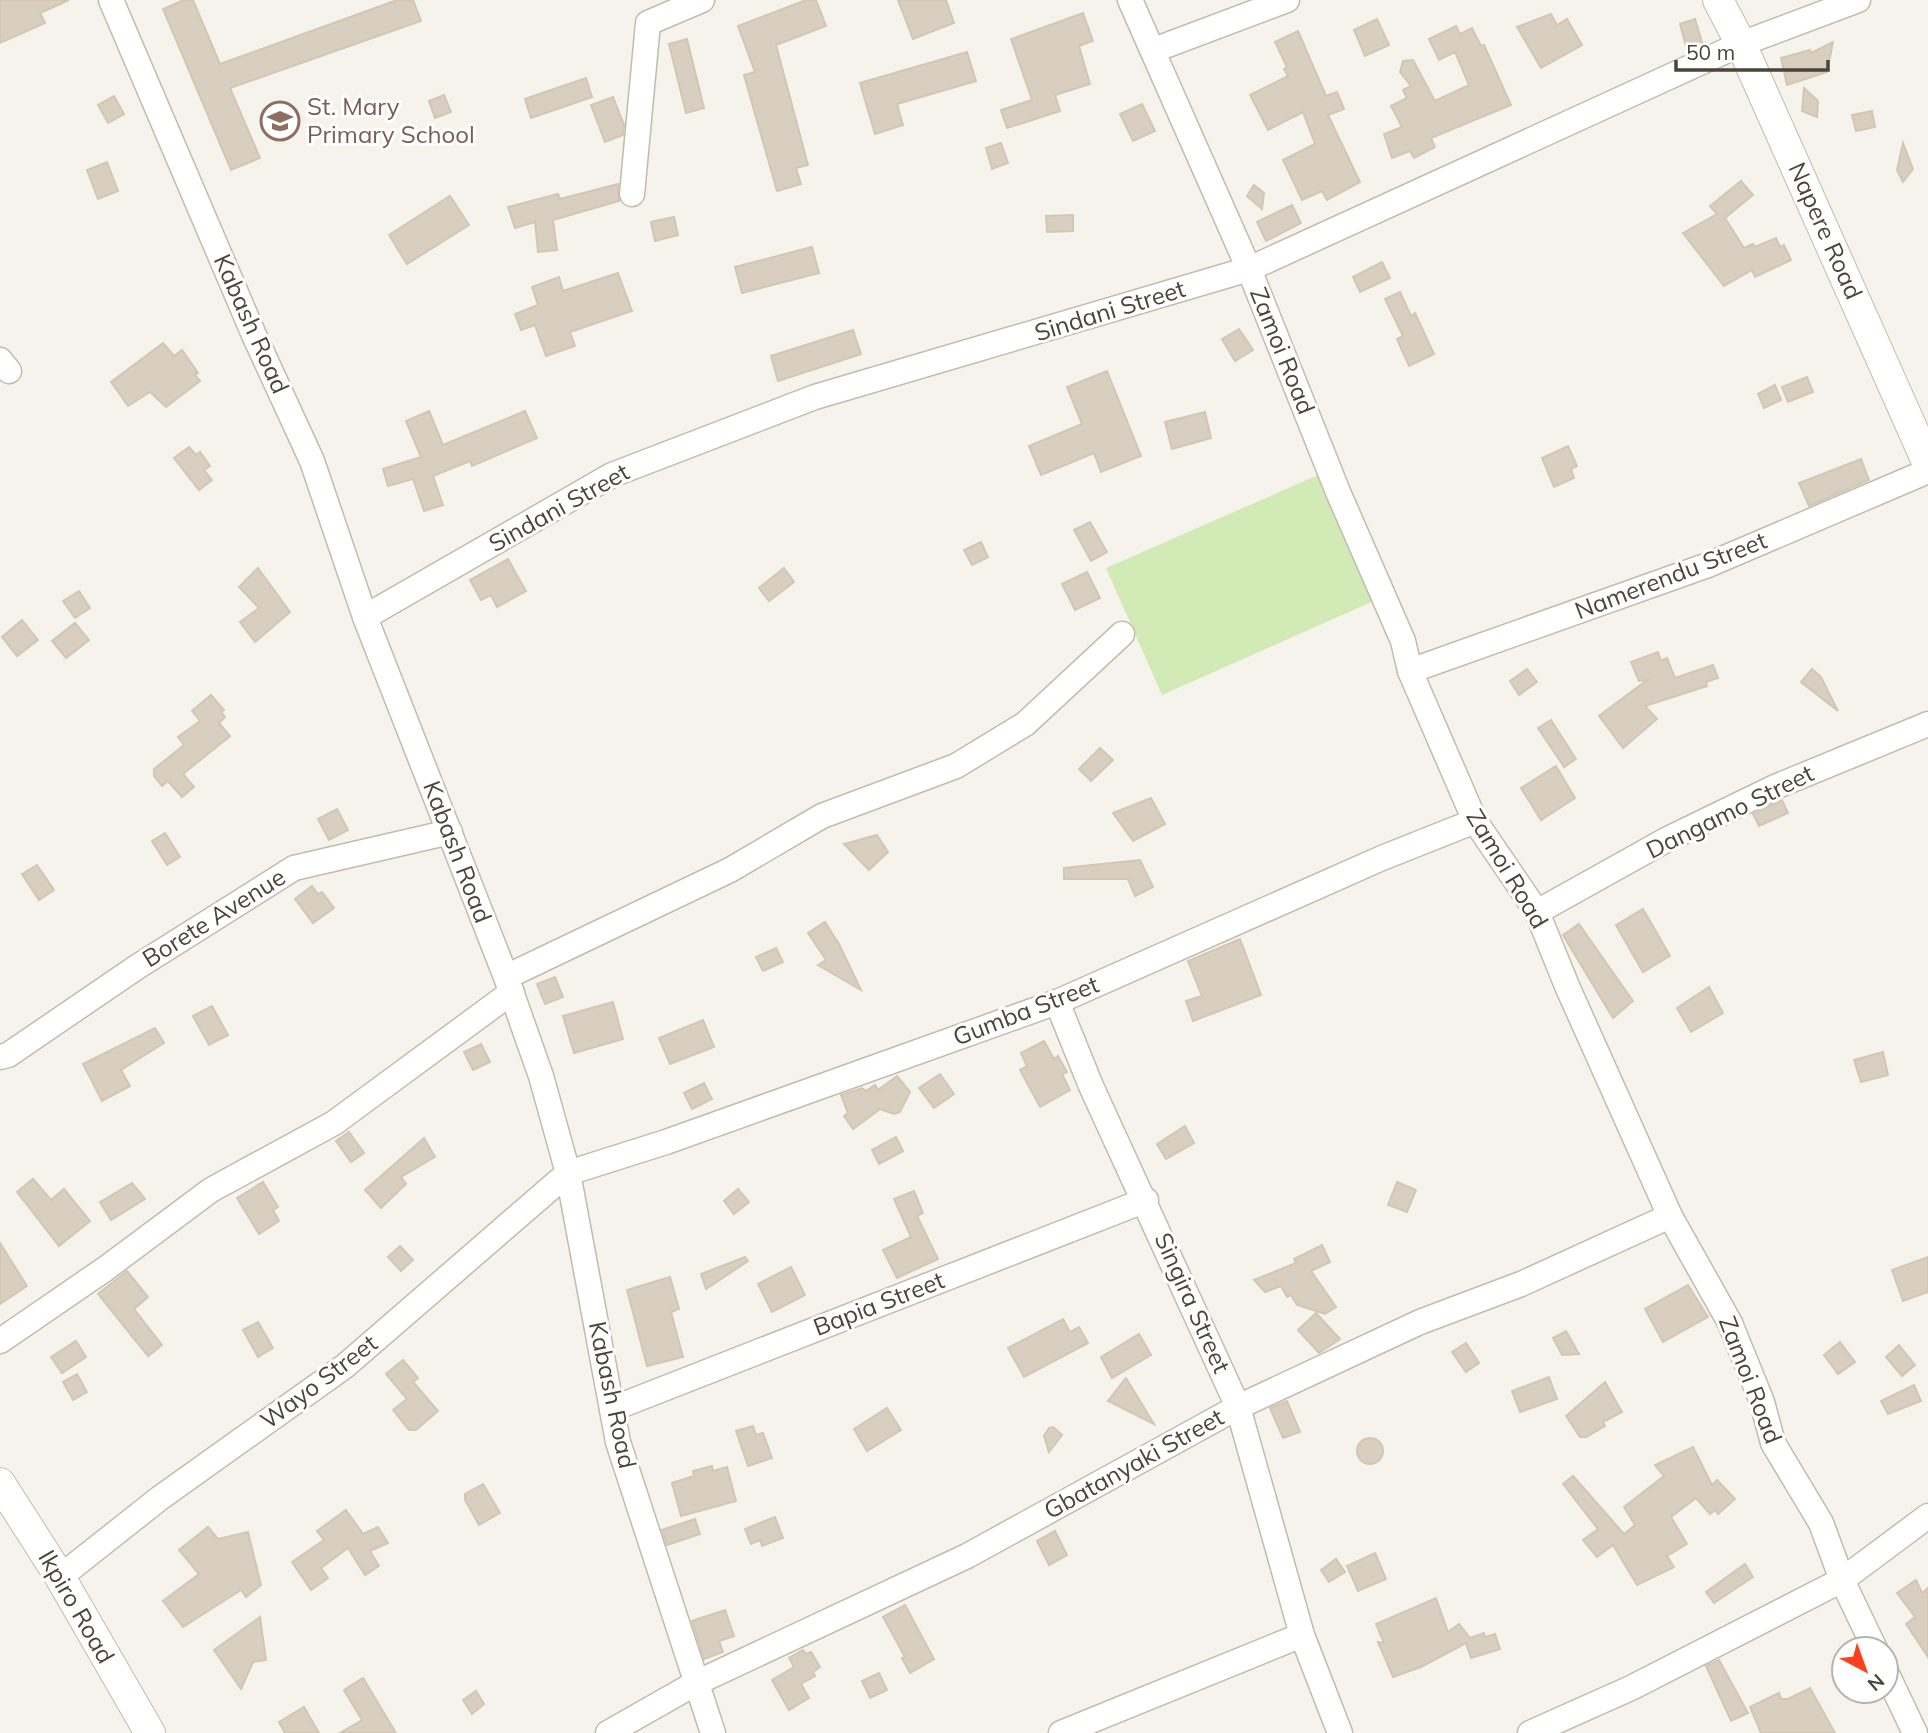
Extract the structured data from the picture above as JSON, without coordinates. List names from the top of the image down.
{
  "streets": {
    "street": [
      "Napere Road",
      "Sindani Street",
      "Kabash Road",
      "Zamoi Road",
      "Namerendu Street",
      "Dangamo Street",
      "Borete Avenue",
      "Gumba Street",
      "Singira Street",
      "Bapia Street",
      "Wayo Street",
      "Gbatanyaki Street",
      "Ikpiro Road"
    ]
  },
  "crossings": [
    ["Napere Road", "Sindani Street"],
    ["Sindani Street", "Kabash Road"],
    ["Sindani Street", "Zamoi Road"],
    ["Kabash Road", "Borete Avenue"],
    ["Kabash Road", "Gumba Street"],
    ["Kabash Road", "Bapia Street"],
    ["Kabash Road", "Wayo Street"],
    ["Kabash Road", "Gbatanyaki Street"],
    ["Zamoi Road", "Namerendu Street"],
    ["Zamoi Road", "Dangamo Street"],
    ["Zamoi Road", "Gumba Street"],
    ["Zamoi Road", "Gbatanyaki Street"],
    ["Gumba Street", "Singira Street"],
    ["Gumba Street", "Wayo Street"],
    ["Singira Street", "Bapia Street"],
    ["Singira Street", "Gbatanyaki Street"],
    ["Wayo Street", "Ikpiro Road"]
  ],
  "places": {
    "school or university": ["St. Mary Primary School"]
  },
  "scale_bar": "50 m",
  "north": "bottom right"
}
